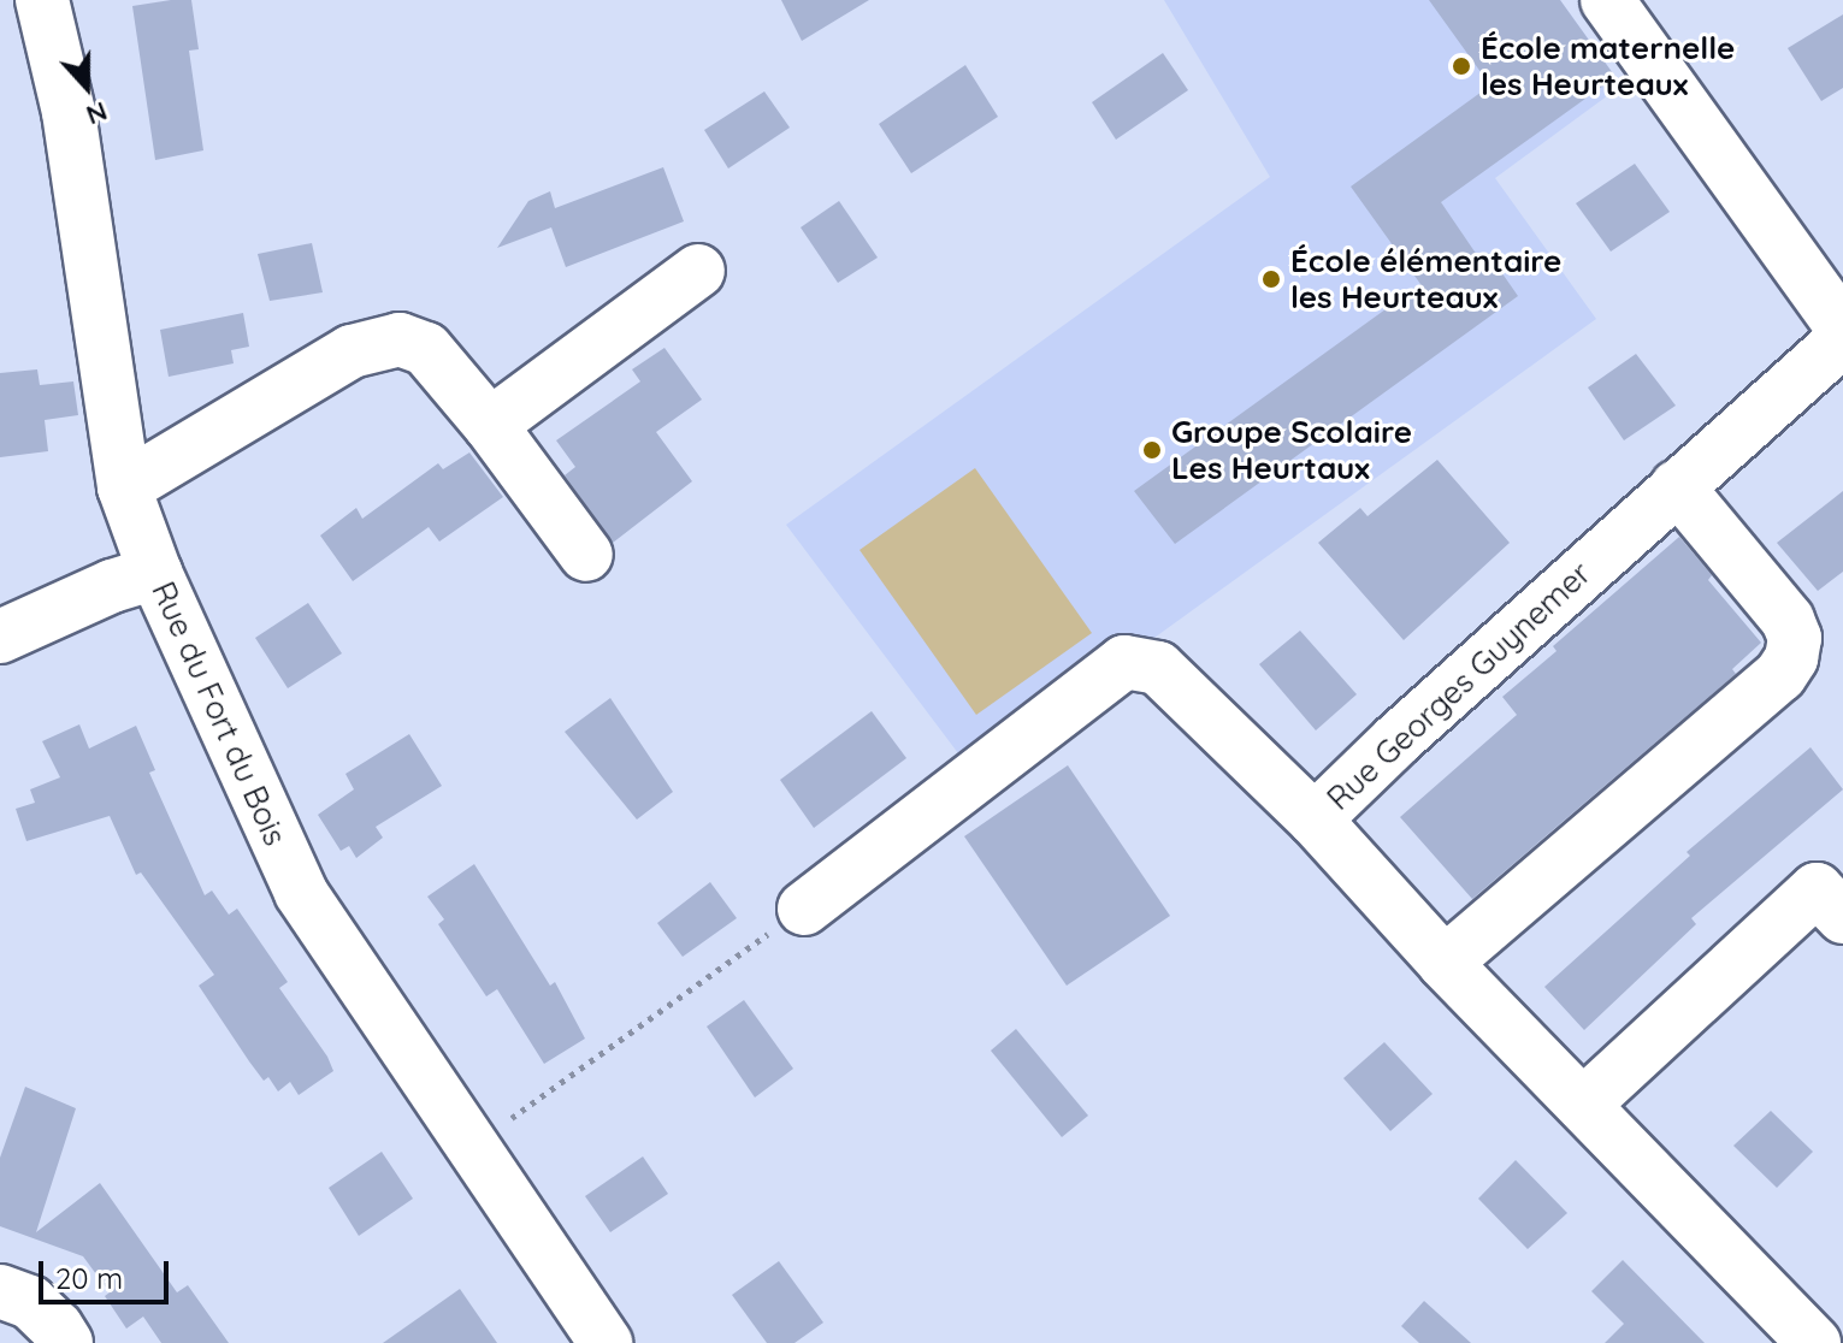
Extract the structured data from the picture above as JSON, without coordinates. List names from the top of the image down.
{
  "streets": {
    "street": ["Rue Georges Guynemer", "Rue du Fort du Bois"]
  },
  "places": ["École maternelle les Heurteaux", "École élémentaire les Heurteaux", "Groupe Scolaire Les Heurtaux"],
  "scale_bar": "20 m",
  "north": "bottom"
}
